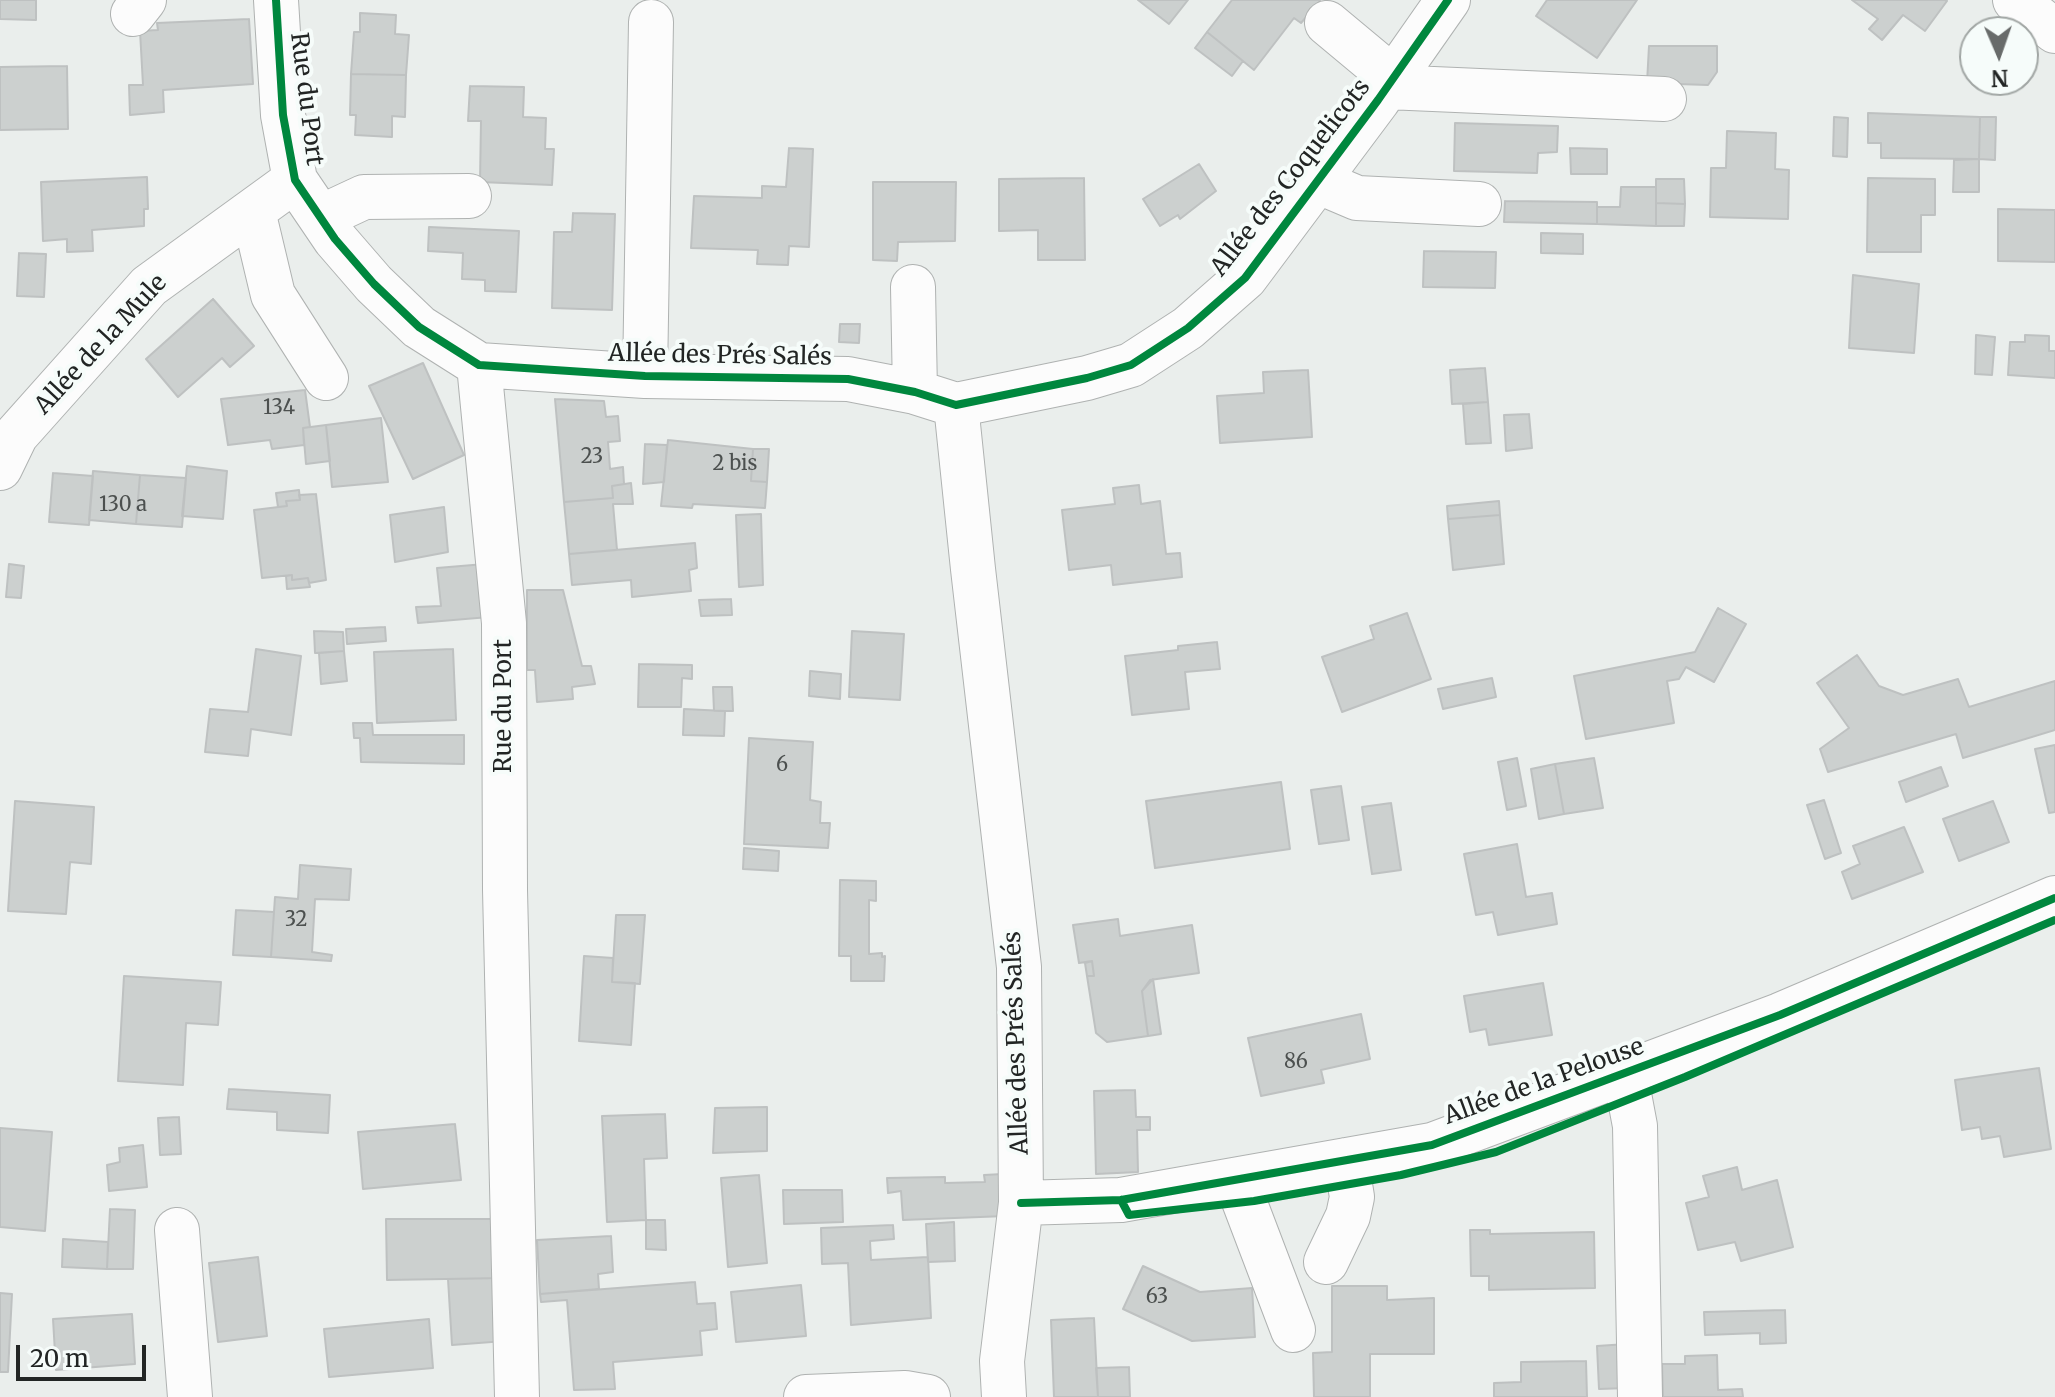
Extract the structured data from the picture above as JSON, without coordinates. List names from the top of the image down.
{
  "streets": {
    "street": [
      "Rue du Port",
      "Allée des Coquelicots",
      "Allée de la Mule",
      "Allée des Prés Salés",
      "Allée de la Pelouse"
    ]
  },
  "crossings": [
    ["Rue du Port", "Allée de la Mule"],
    ["Rue du Port", "Allée des Prés Salés"],
    ["Allée des Coquelicots", "Allée des Prés Salés"],
    ["Allée des Prés Salés", "Allée de la Pelouse"]
  ],
  "house_numbers": [
    "134",
    "23",
    "2 bis",
    "130 a",
    "6",
    "32",
    "86",
    "63"
  ],
  "scale_bar": "20 m",
  "north": "bottom"
}
